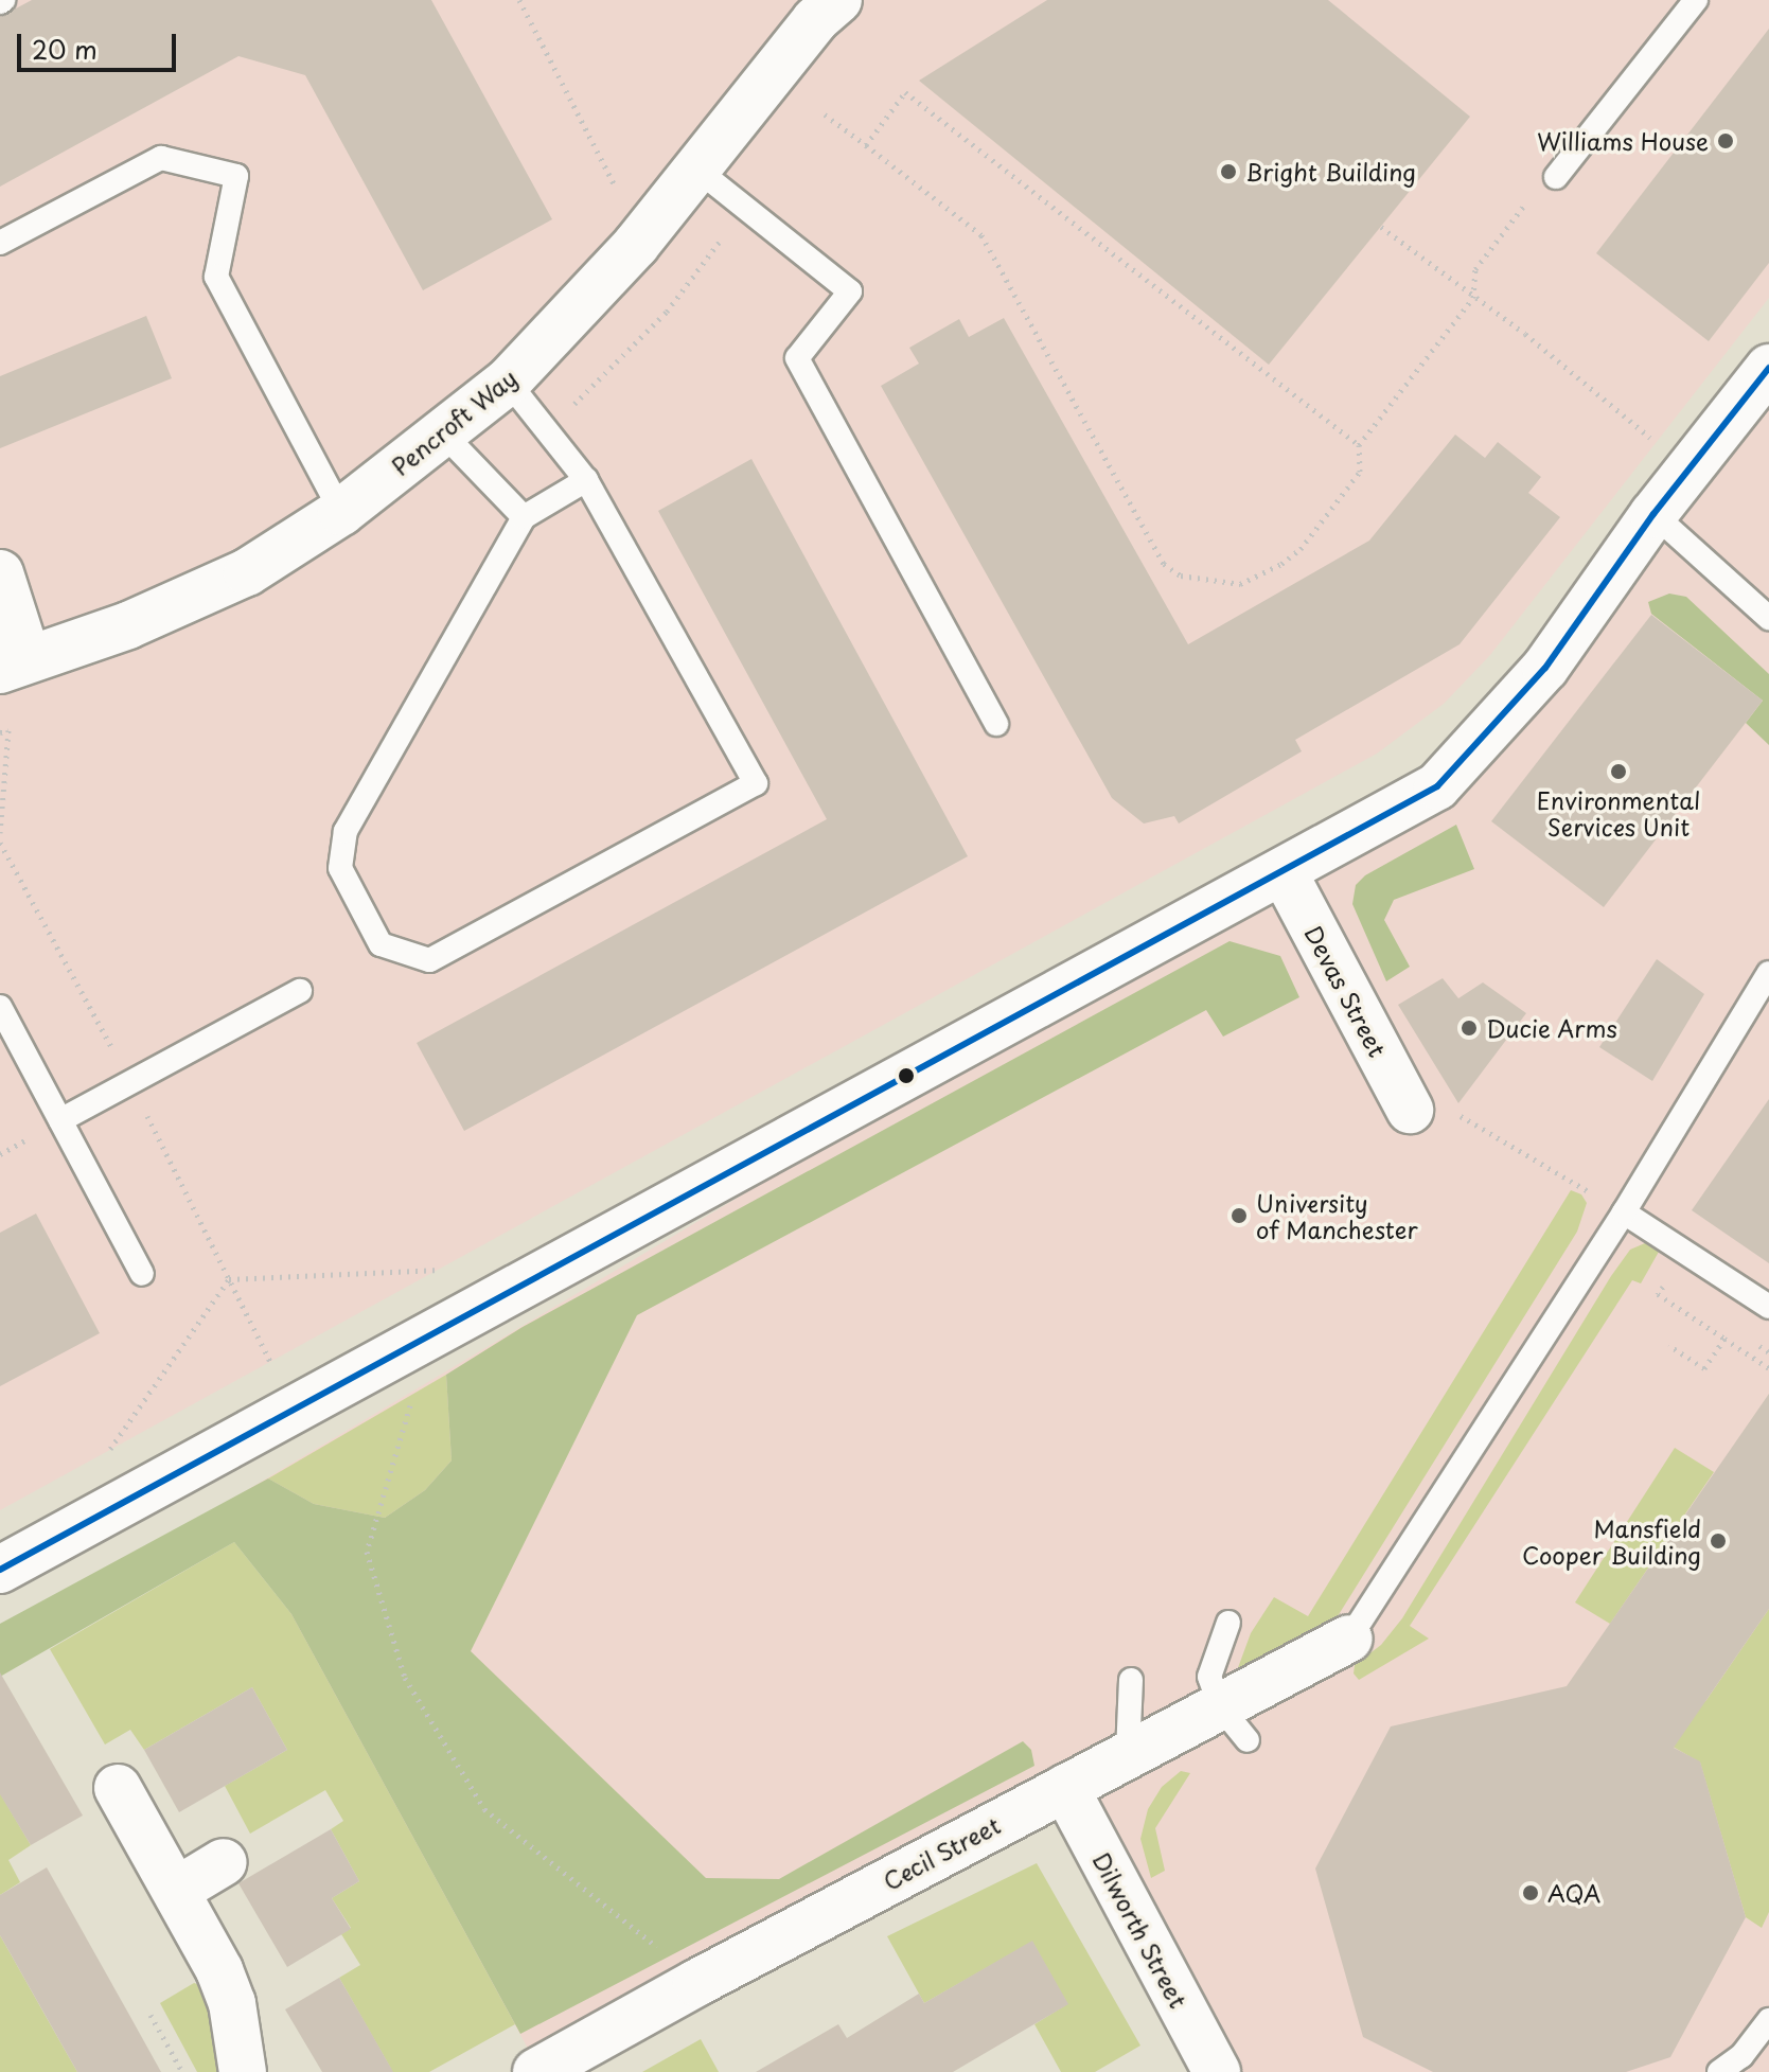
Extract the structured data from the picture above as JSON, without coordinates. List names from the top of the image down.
{
  "streets": {
    "street": [
      "Pencroft Way",
      "Devas Street",
      "Cecil Street",
      "Dilworth Street"
    ]
  },
  "crossings": [
    ["Cecil Street", "Dilworth Street"]
  ],
  "places": [
    "Williams House",
    "Bright Building",
    "Environmental Services Unit",
    "Ducie Arms",
    "University of Manchester",
    "Mansfield Cooper Building",
    "AQA"
  ],
  "scale_bar": "20 m"
}
